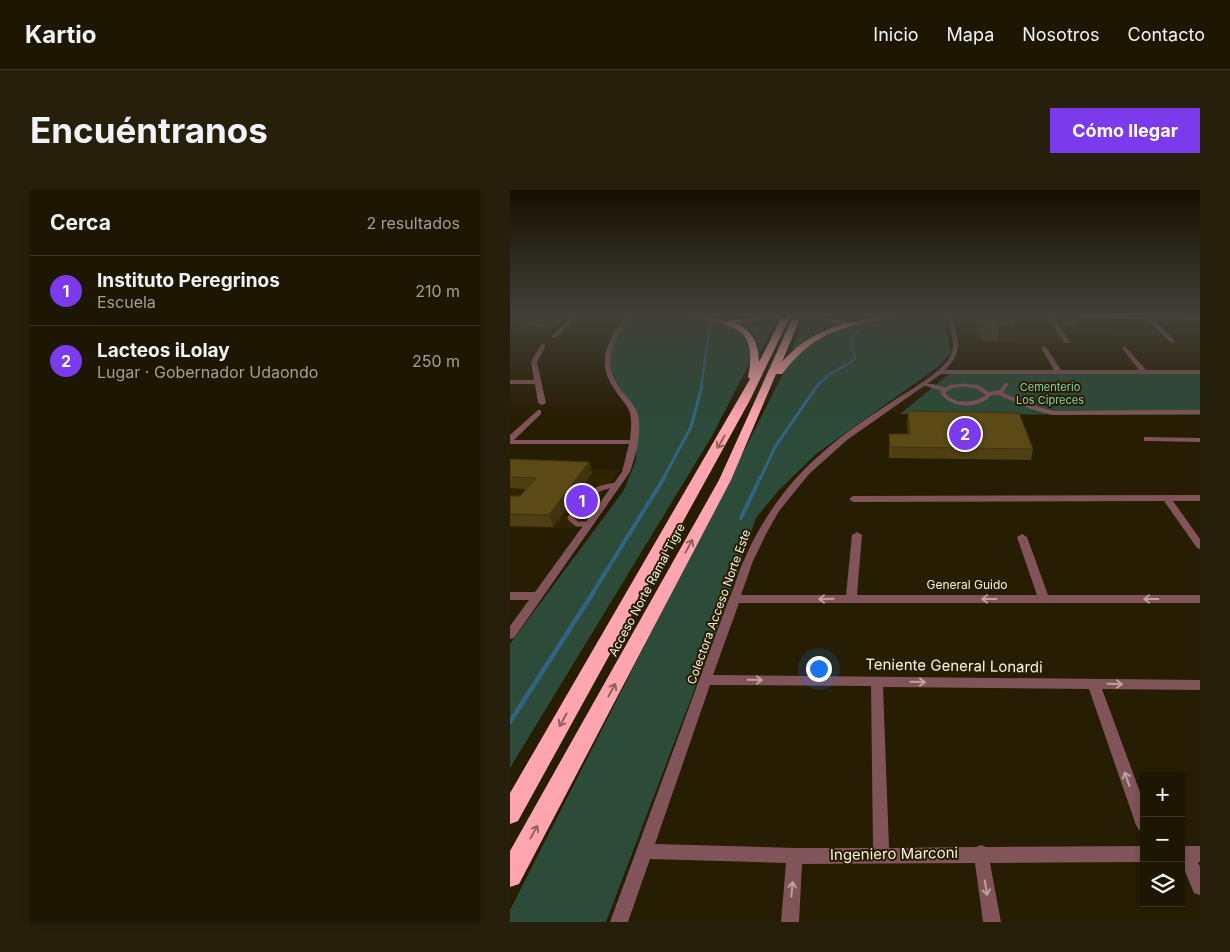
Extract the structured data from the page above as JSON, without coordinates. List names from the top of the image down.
{
  "streets": {
    "highway": ["Acceso Norte Ramal Tigre"],
    "street": [
      "General Guido",
      "Colectora Acceso Norte Este",
      "Teniente General Lonardi",
      "Ingeniero Marconi"
    ]
  },
  "crossings": [
    ["General Guido", "Colectora Acceso Norte Este"],
    ["Colectora Acceso Norte Este", "Teniente General Lonardi"],
    ["Colectora Acceso Norte Este", "Ingeniero Marconi"]
  ],
  "one_way": ["General Guido", "Teniente General Lonardi"],
  "parks": ["Cementerio Los Cipreces"],
  "page": {
    "header": "Kartio",
    "nav": [
      "Inicio",
      "Mapa",
      "Nosotros",
      "Contacto"
    ],
    "buttons": "Cómo llegar",
    "title": "Encuéntranos",
    "heading": ["Cerca", "2 resultados"],
    "list": [
      {
        "mark": "1",
        "name": "Instituto Peregrinos",
        "note": "Escuela",
        "value": "210 m"
      },
      {
        "mark": "2",
        "name": "Lacteos iLolay",
        "note": "Lugar · Gobernador Udaondo",
        "value": "250 m"
      }
    ],
    "pins": ["2", "1"],
    "map_buttons": ["+", "−"]
  }
}
